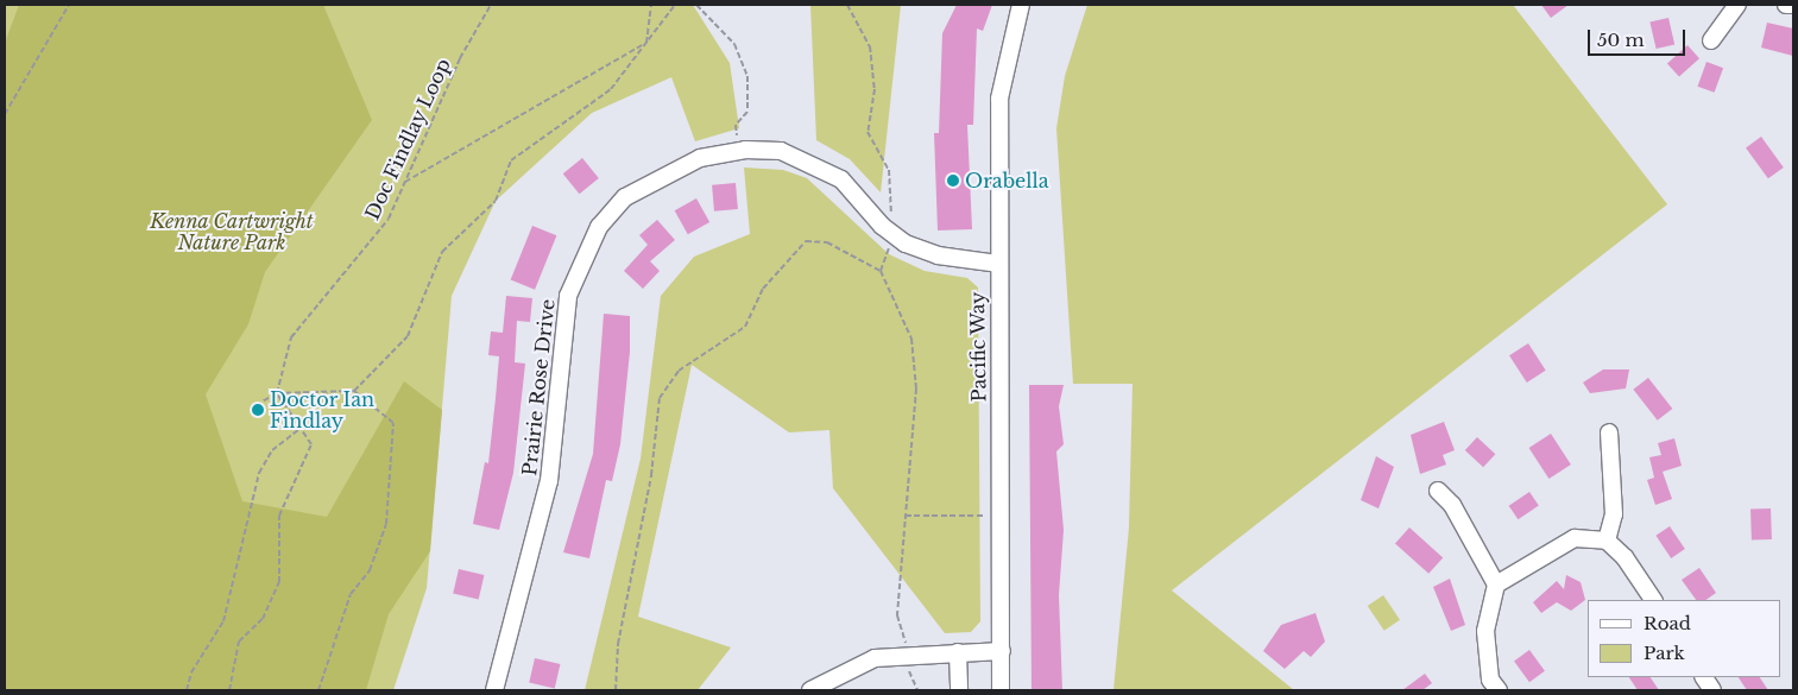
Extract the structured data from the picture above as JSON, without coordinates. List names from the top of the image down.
{
  "streets": {
    "street": ["Pacific Way", "Prairie Rose Drive"],
    "path": ["Doc Findlay Loop"]
  },
  "crossings": [
    ["Pacific Way", "Prairie Rose Drive"]
  ],
  "parks": ["Kenna Cartwright Nature Park"],
  "places": ["Orabella", "Doctor Ian Findlay"],
  "legend": ["Road", "Park"],
  "scale_bar": "50 m"
}
